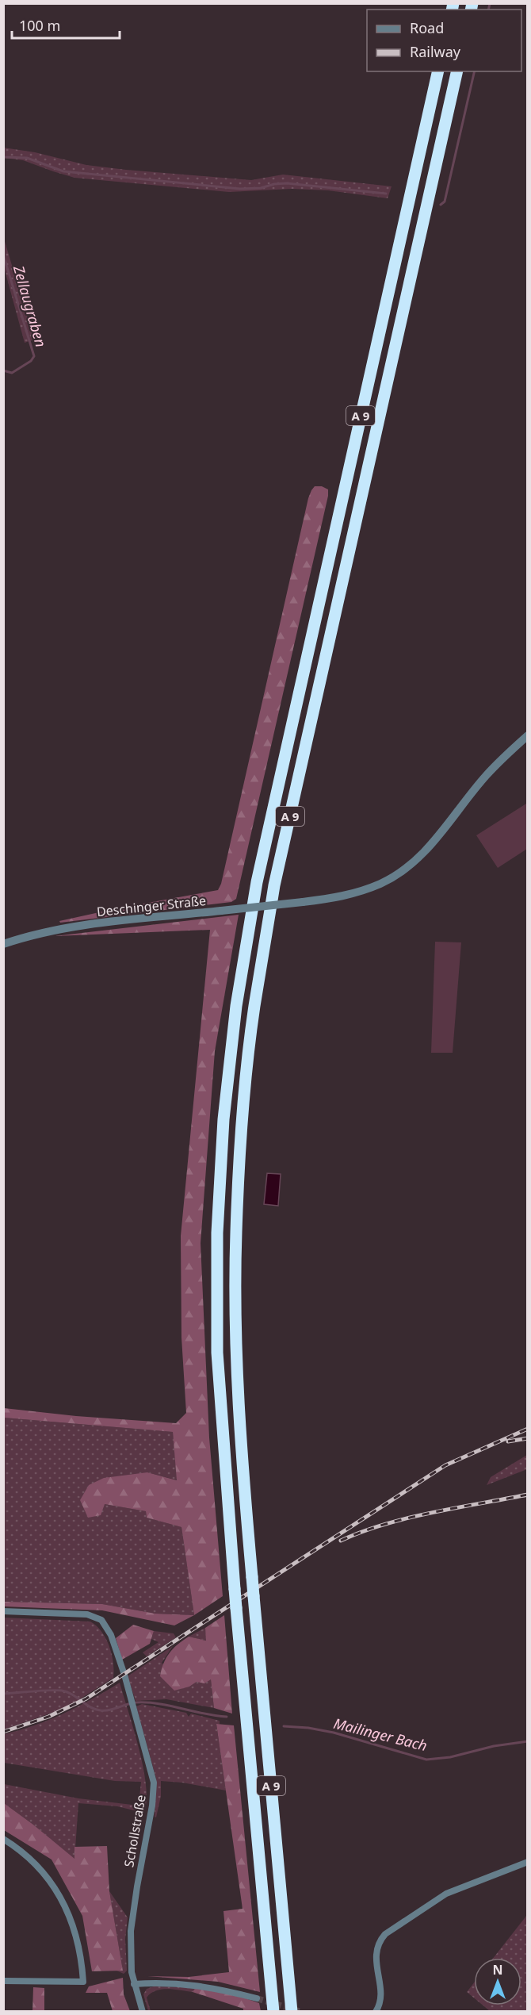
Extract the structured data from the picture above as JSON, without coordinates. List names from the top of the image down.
{
  "streets": {
    "highway": ["A 9"],
    "street": ["Deschinger Straße", "Schollstraße"]
  },
  "water": ["Zellaugraben", "Mailinger Bach"],
  "legend": ["Road", "Railway"],
  "scale_bar": "100 m",
  "north": "top"
}
